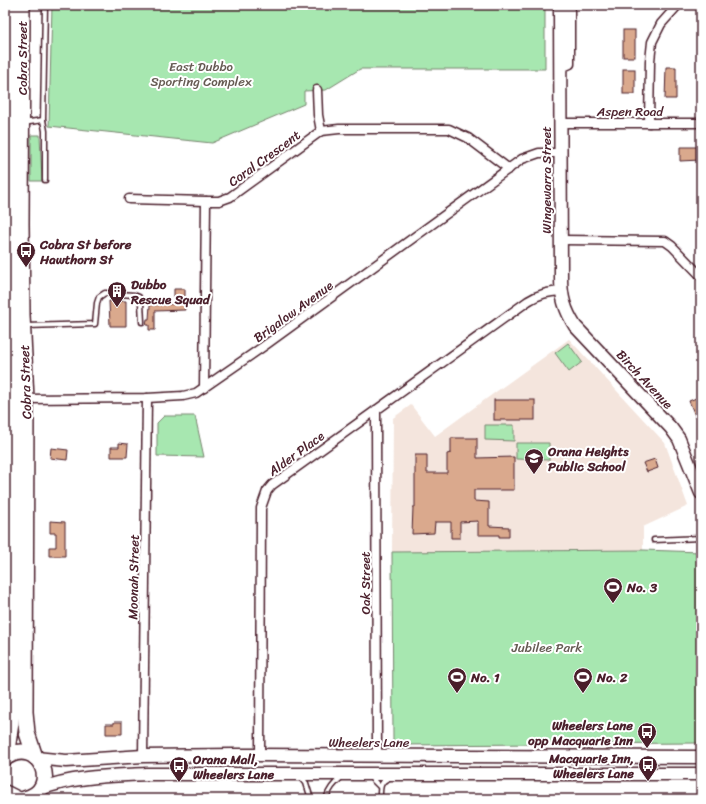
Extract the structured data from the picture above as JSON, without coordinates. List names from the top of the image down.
{
  "streets": {
    "highway": ["Cobra Street"],
    "main road": ["Wingewarra Street", "Birch Avenue", "Wheelers Lane"],
    "street": [
      "Aspen Road",
      "Coral Crescent",
      "Brigalow Avenue",
      "Alder Place",
      "Moonah Street",
      "Oak Street"
    ]
  },
  "crossings": [
    ["Cobra Street", "Brigalow Avenue"],
    ["Cobra Street", "Wheelers Lane"],
    ["Aspen Road", "Wingewarra Street"],
    ["Wingewarra Street", "Brigalow Avenue"],
    ["Wingewarra Street", "Birch Avenue"],
    ["Wingewarra Street", "Alder Place"],
    ["Brigalow Avenue", "Moonah Street"],
    ["Birch Avenue", "Alder Place"],
    ["Alder Place", "Oak Street"],
    ["Alder Place", "Wheelers Lane"],
    ["Moonah Street", "Wheelers Lane"],
    ["Oak Street", "Wheelers Lane"]
  ],
  "parks": ["East Dubbo Sporting Complex", "Jubilee Park"],
  "places": {
    "bus stop": [
      "Cobra St before Hawthorn St",
      "Wheelers Lane opp Macquarie Inn",
      "Macquarie Inn, Wheelers Lane",
      "Orana Mall, Wheelers Lane"
    ],
    "building": ["Dubbo Rescue Squad"],
    "school or university": ["Orana Heights Public School"],
    "sports": ["No. 3", "No. 1", "No. 2"]
  }
}
